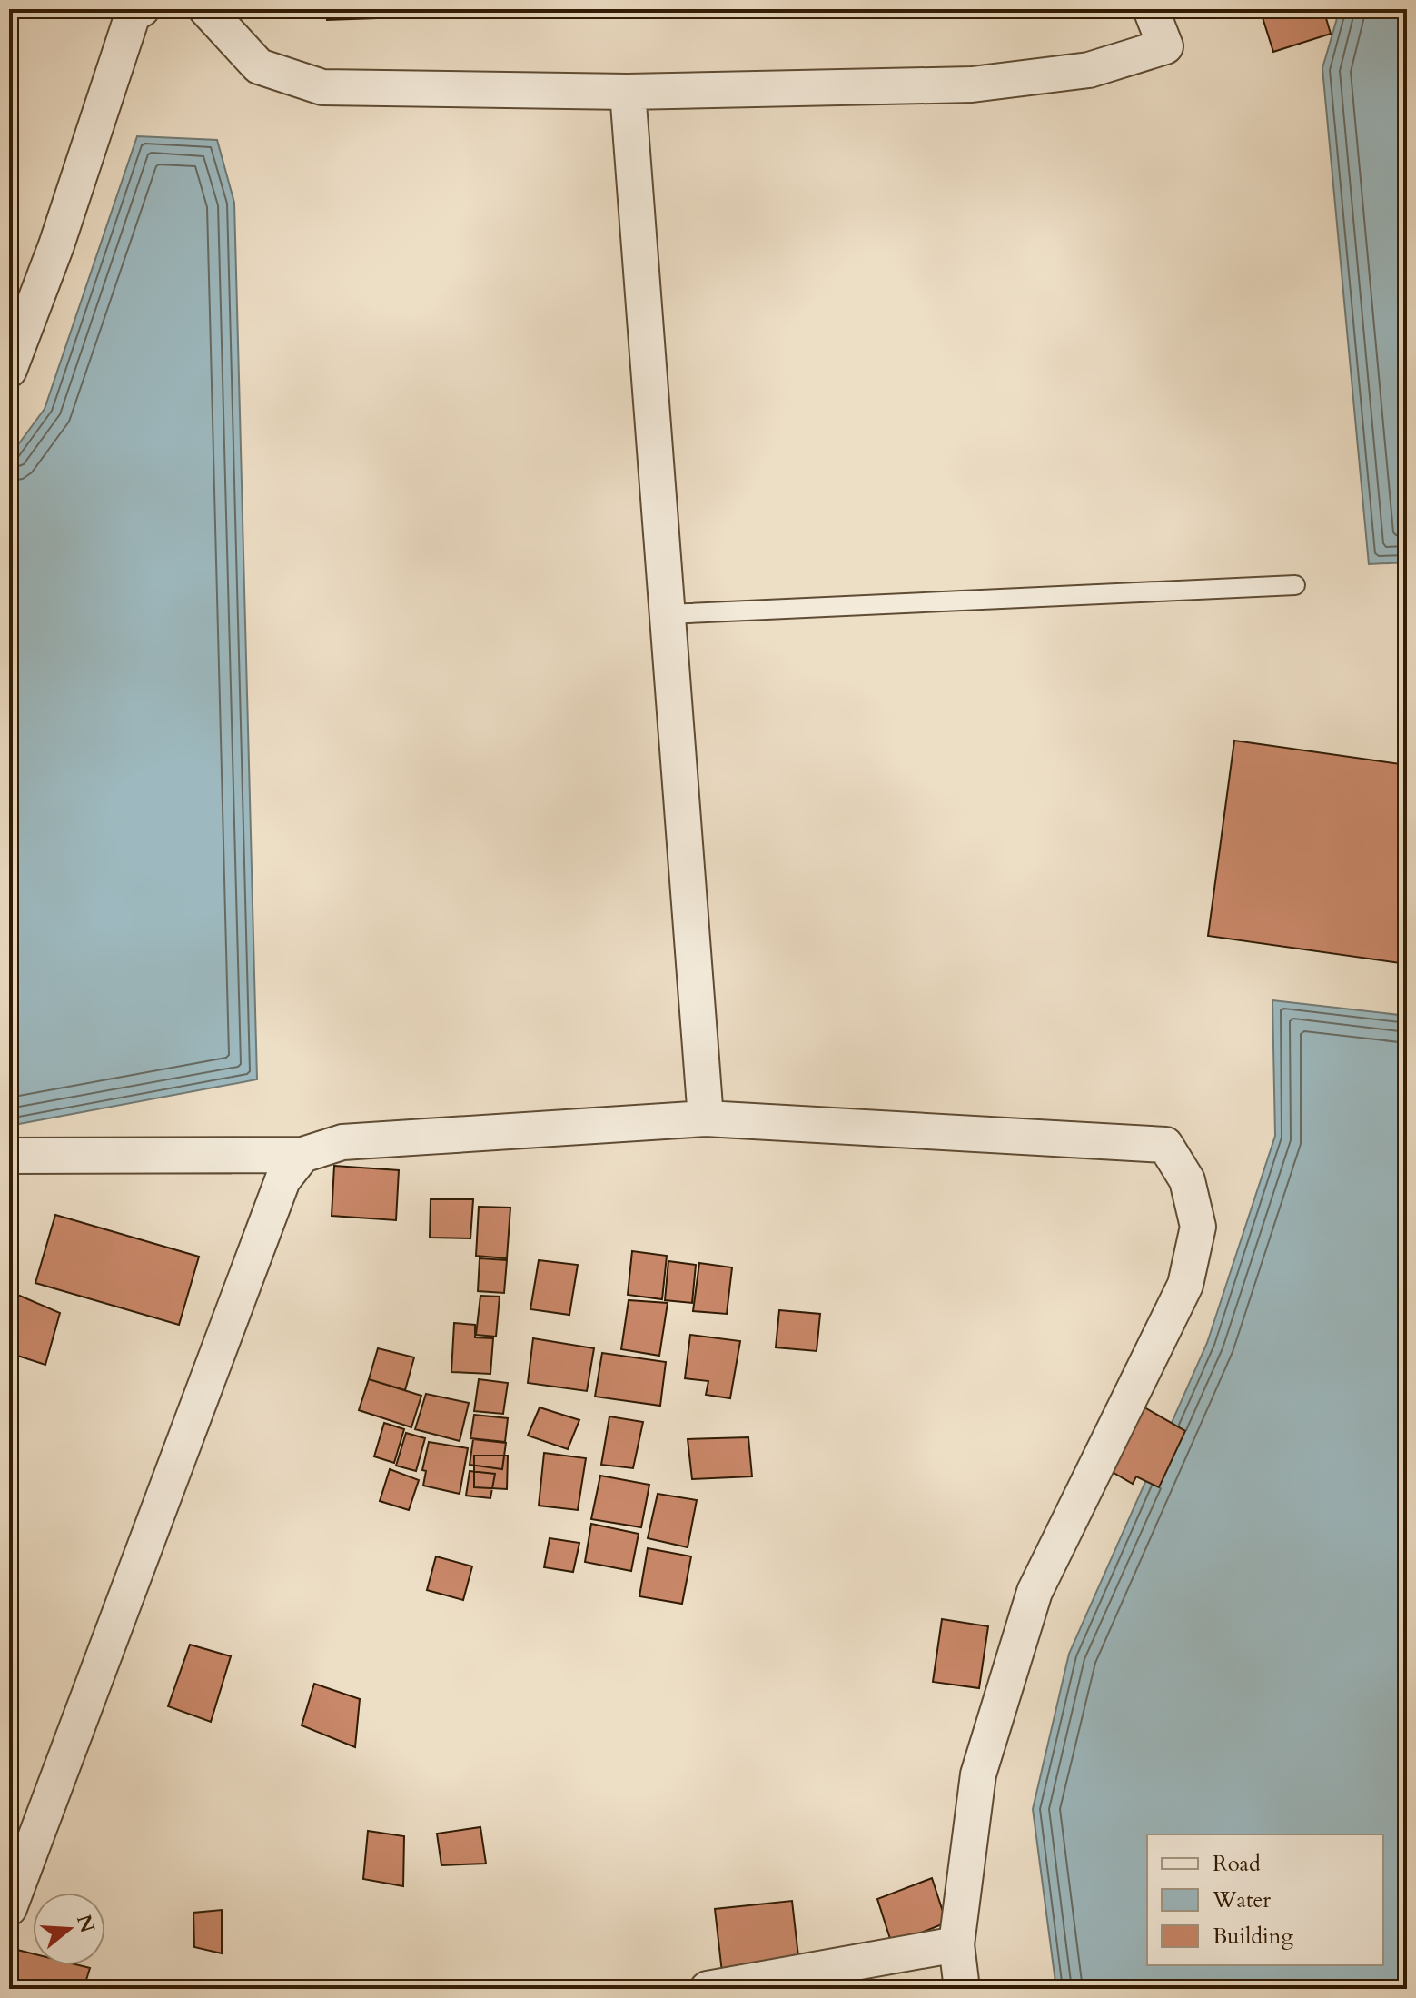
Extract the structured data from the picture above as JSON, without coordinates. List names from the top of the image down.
{
  "legend": ["Road", "Water", "Building"],
  "north": "right"
}
